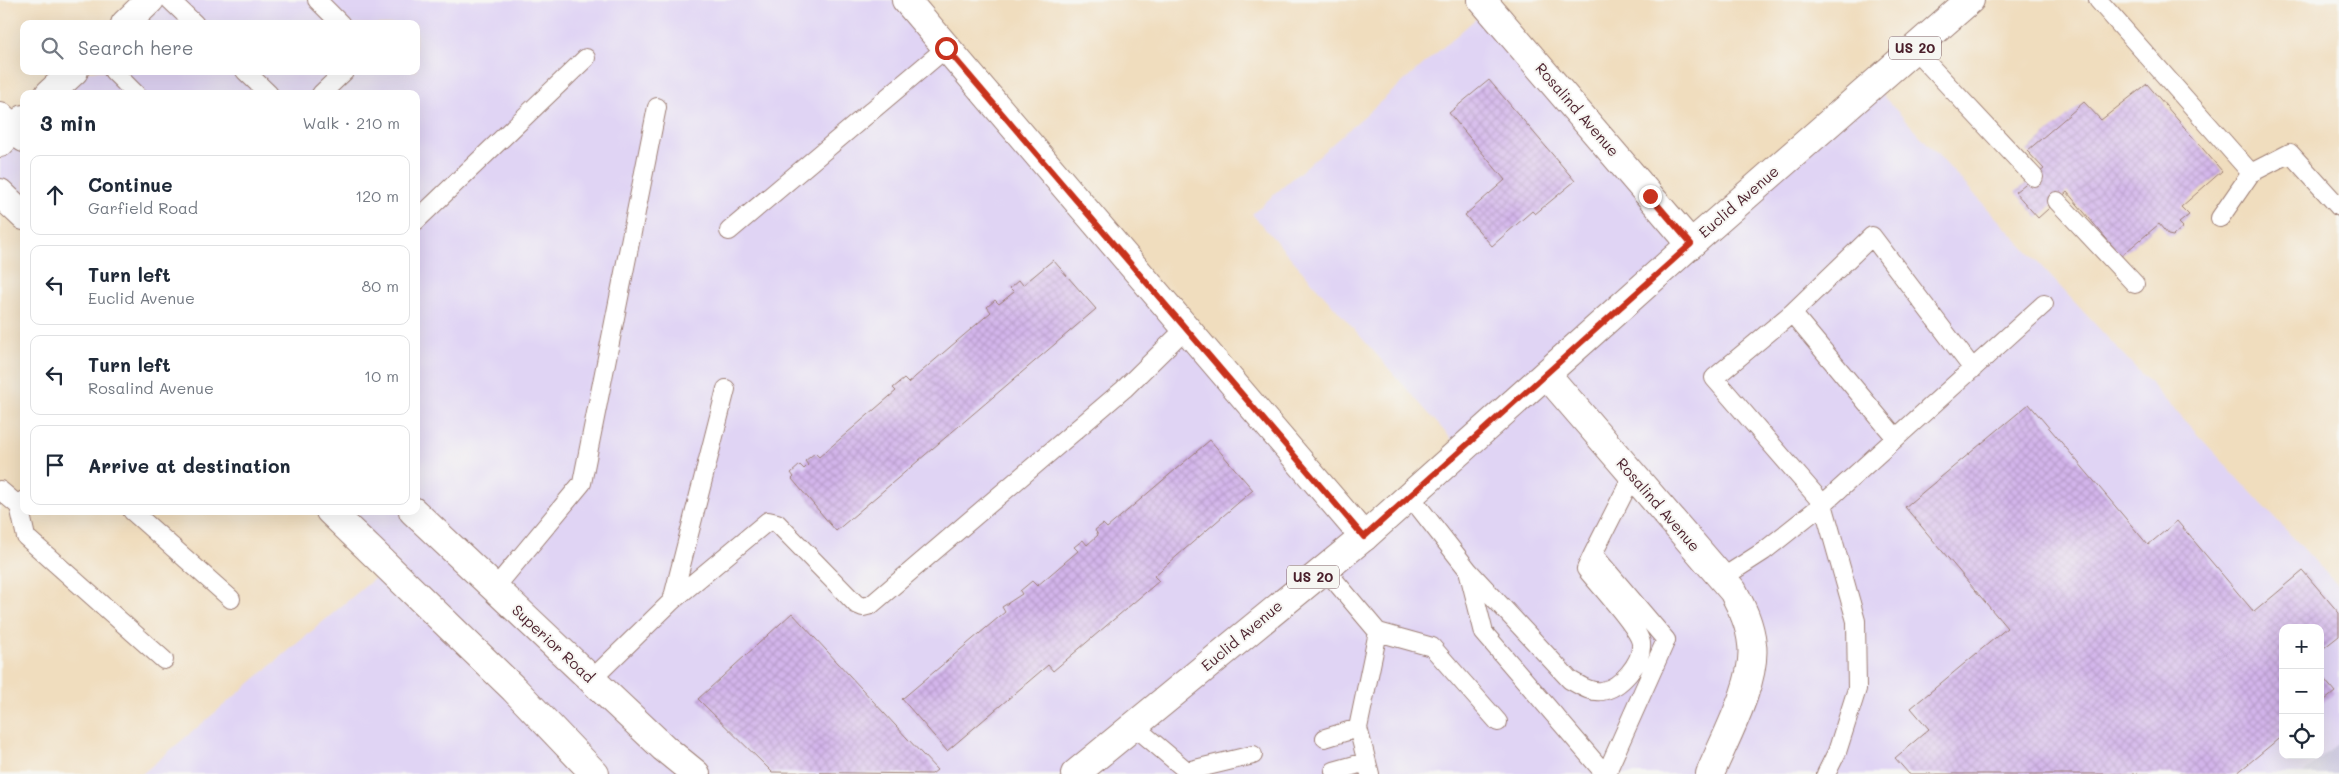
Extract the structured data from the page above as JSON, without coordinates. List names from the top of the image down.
{
  "streets": {
    "main road": [
      "US 20",
      "Rosalind Avenue",
      "Euclid Avenue",
      "Superior Road"
    ]
  },
  "crossings": [
    ["Rosalind Avenue", "Euclid Avenue"]
  ],
  "page": {
    "search": "Search here",
    "heading": ["3 min", "Walk · 210 m"],
    "list": [
      ["Continue", "Garfield Road", "120 m"],
      ["Turn left", "Euclid Avenue", "80 m"],
      ["Turn left", "Rosalind Avenue", "10 m"],
      "Arrive at destination"
    ],
    "map_buttons": ["+", "−"]
  }
}
